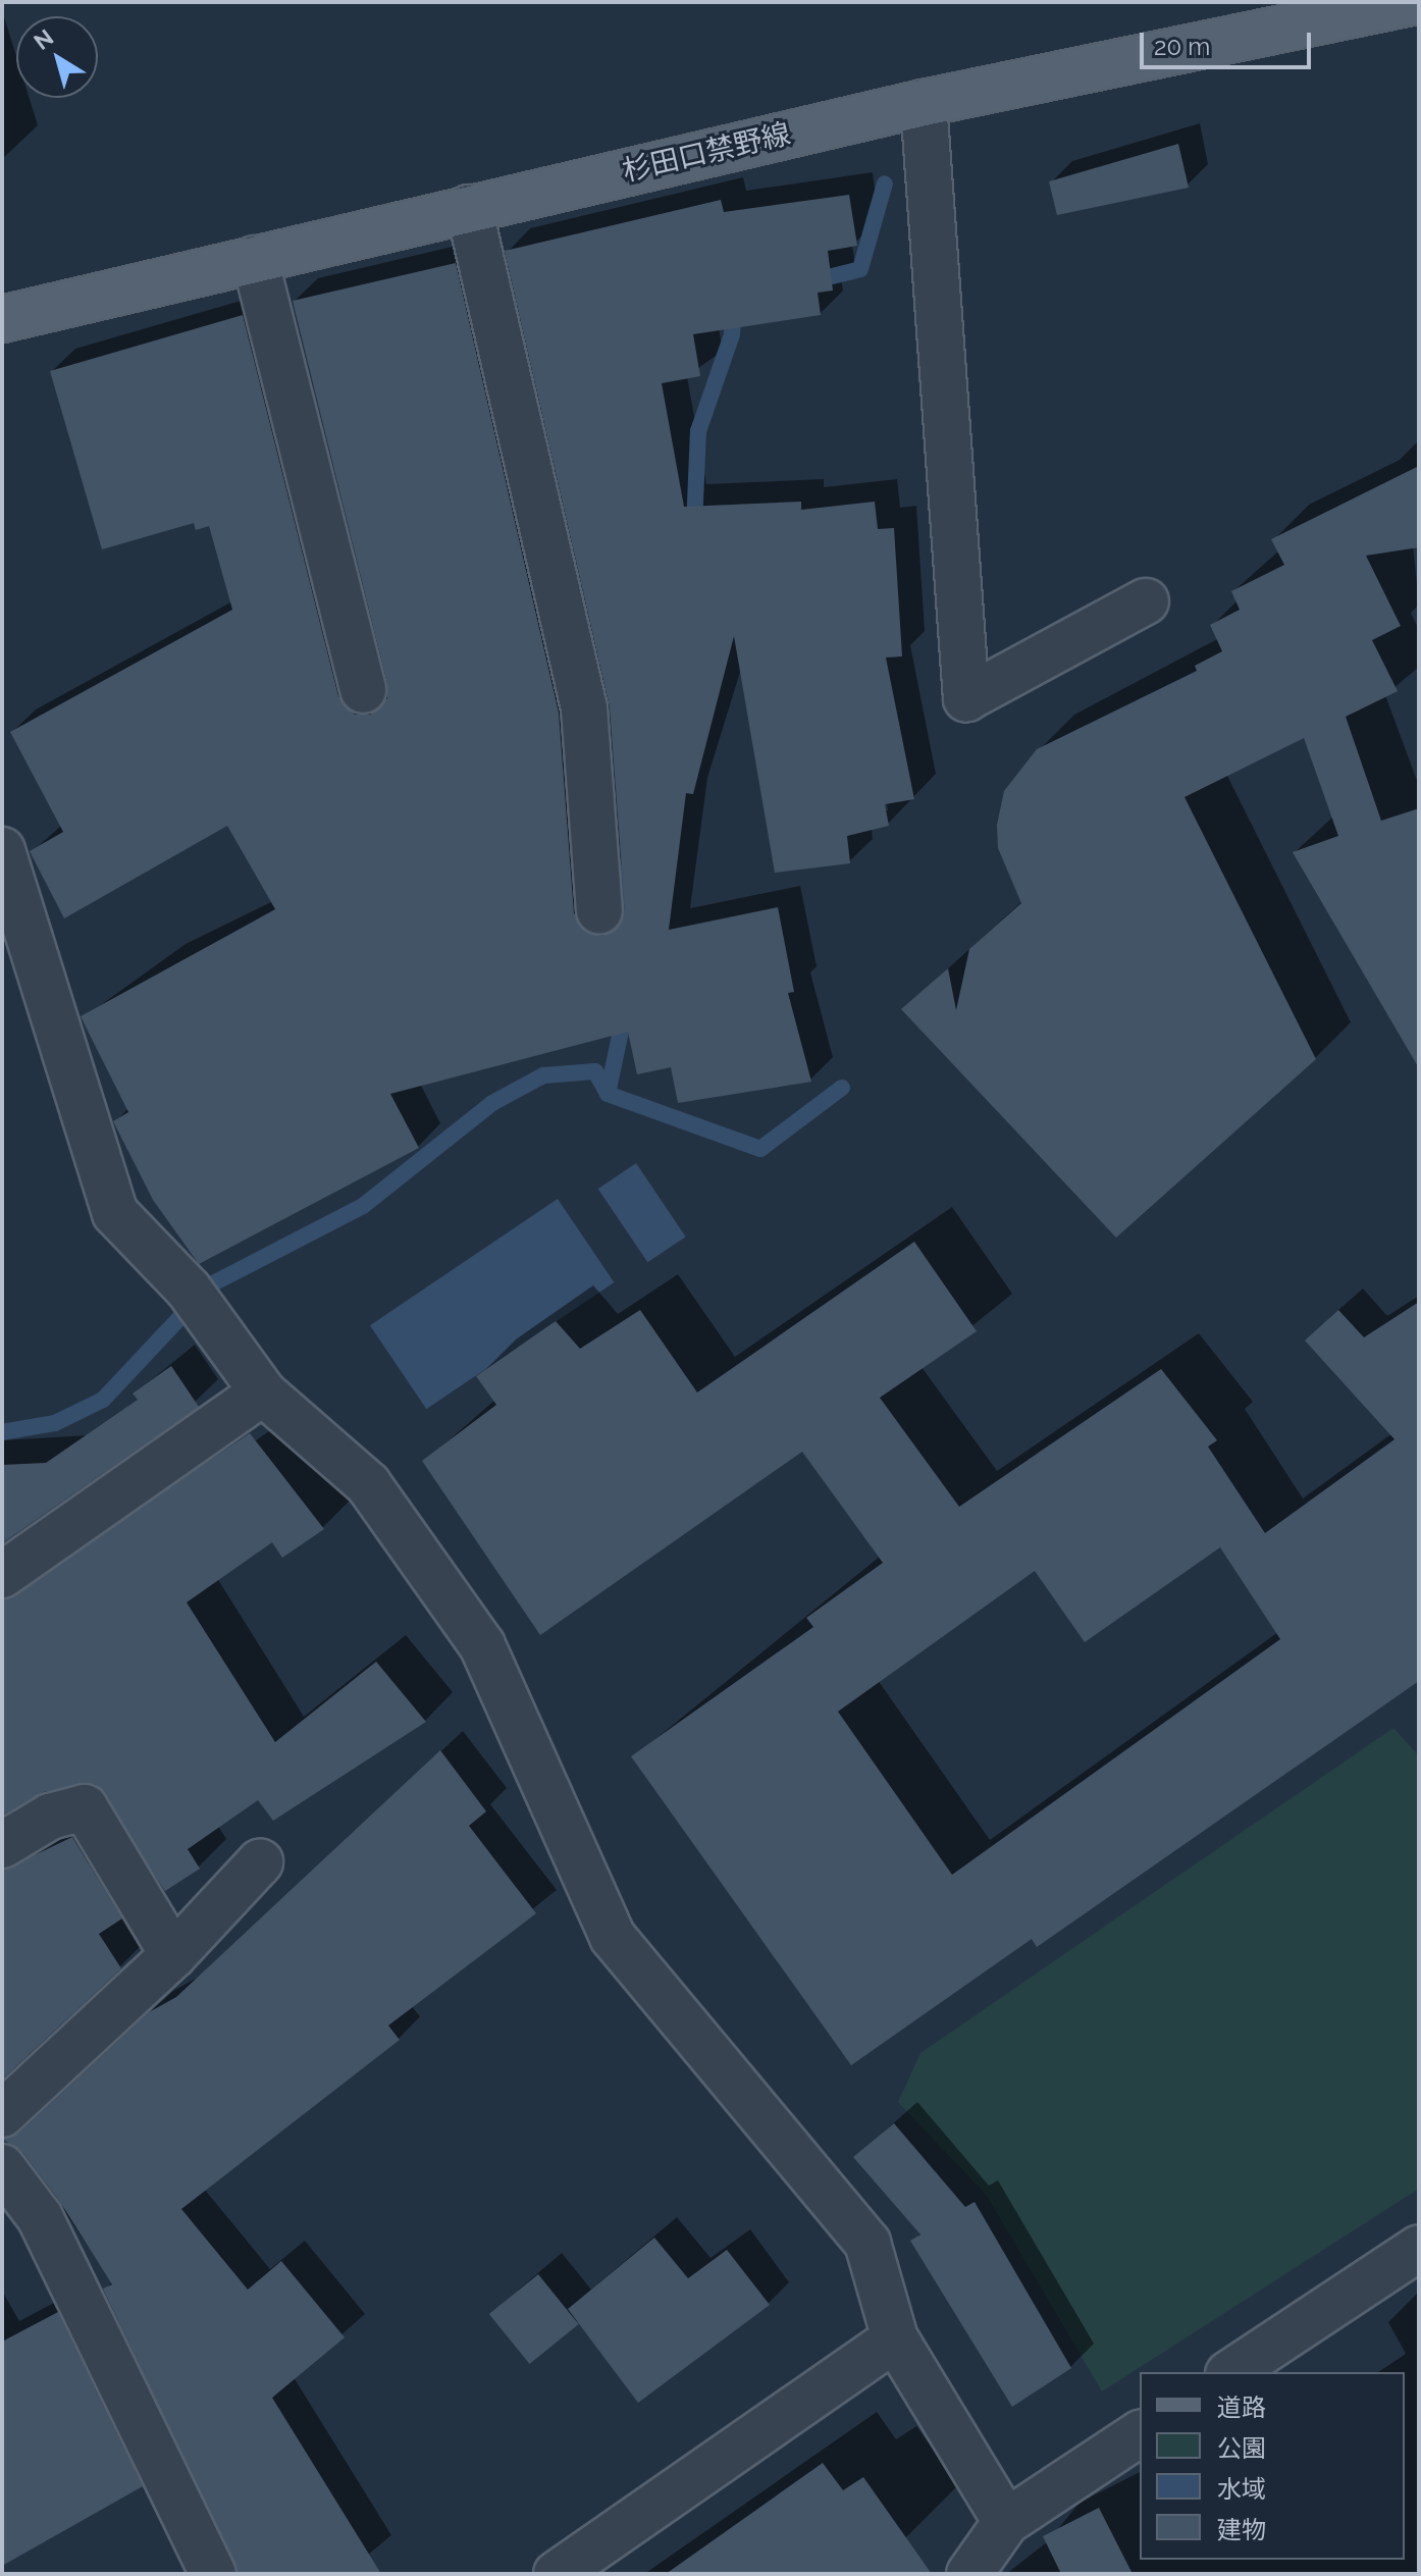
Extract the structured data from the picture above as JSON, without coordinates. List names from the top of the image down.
{
  "streets": {
    "main road": ["杉田口禁野線"]
  },
  "legend": [
    "道路",
    "公園",
    "水域",
    "建物"
  ],
  "scale_bar": "20 m",
  "north": "top left"
}
